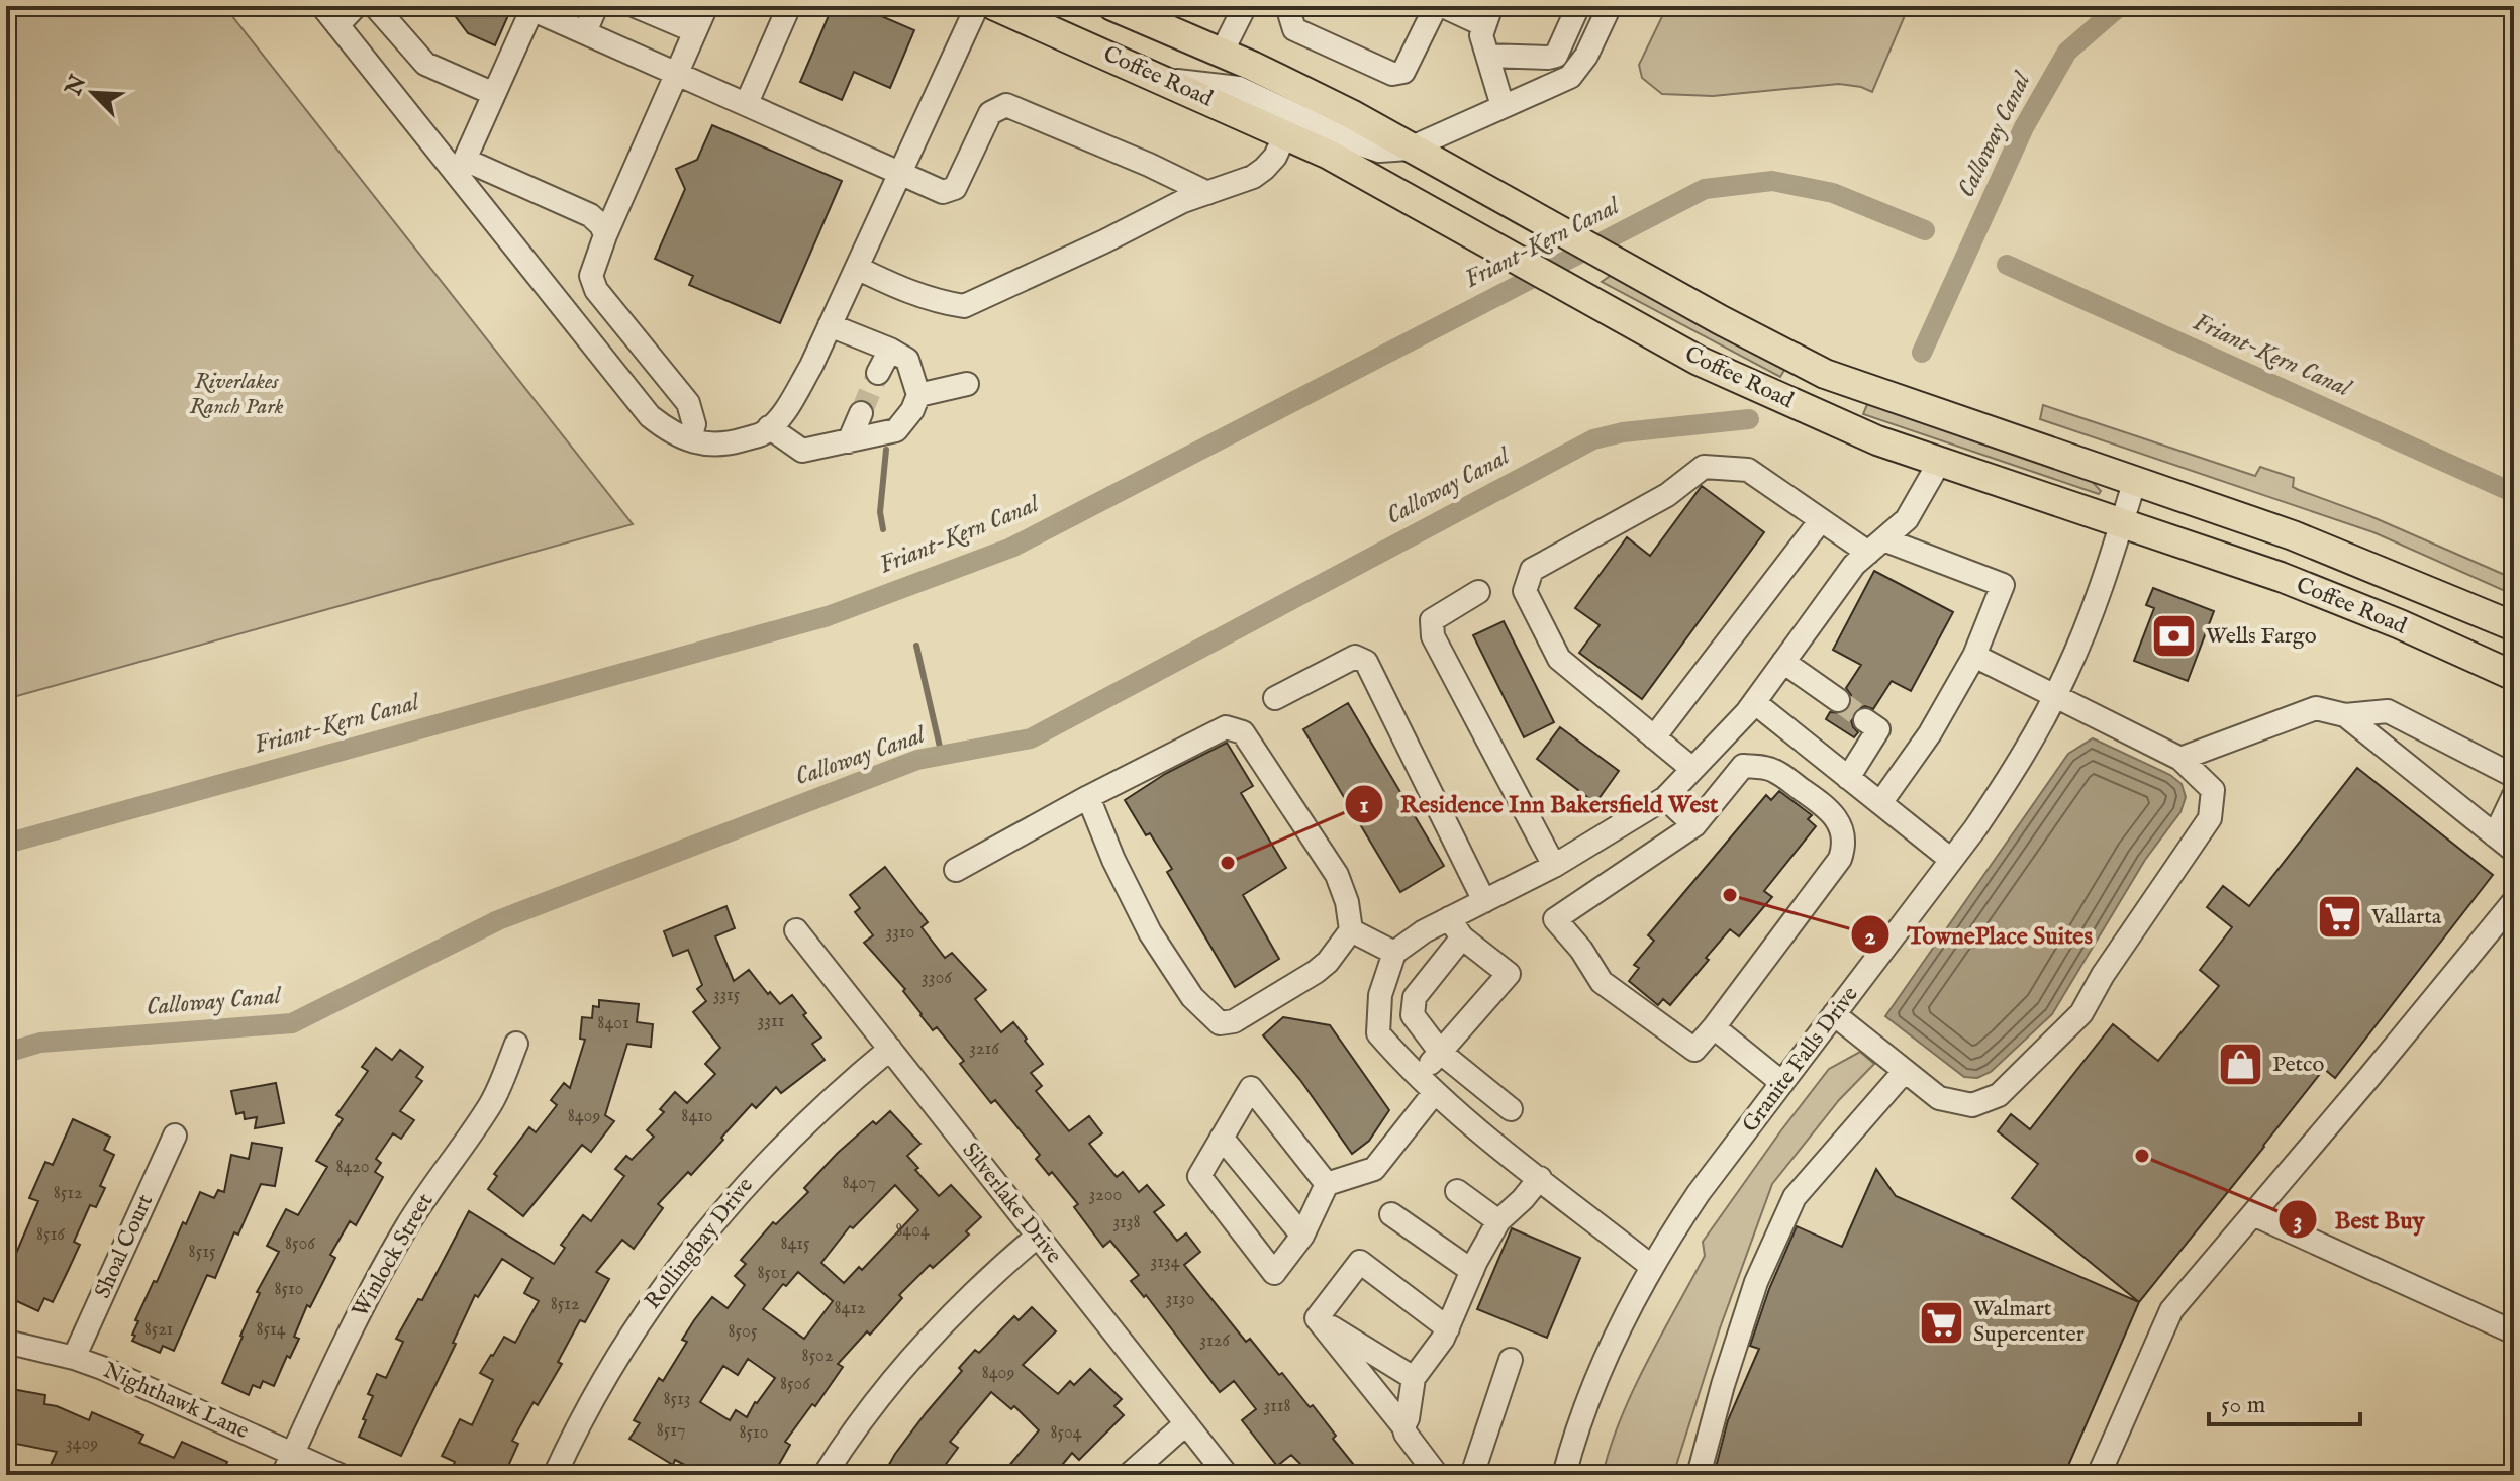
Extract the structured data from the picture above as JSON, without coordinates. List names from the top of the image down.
{
  "streets": {
    "main road": ["Coffee Road"],
    "street": [
      "Granite Falls Drive",
      "Silverlake Drive",
      "Rollingbay Drive",
      "Shoal Court",
      "Winlock Street",
      "Nighthawk Lane"
    ]
  },
  "crossings": [
    ["Coffee Road", "Granite Falls Drive"],
    ["Silverlake Drive", "Rollingbay Drive"],
    ["Shoal Court", "Nighthawk Lane"],
    ["Winlock Street", "Nighthawk Lane"]
  ],
  "water": ["Calloway Canal", "Friant-Kern Canal"],
  "parks": ["Riverlakes Ranch Park"],
  "places": {
    "bank": ["Wells Fargo"],
    "other": ["Residence Inn Bakersfield West", "TownePlace Suites", "Best Buy"],
    "supermarket": ["Vallarta", "Walmart Supercenter"],
    "shop": ["Petco"]
  },
  "house_numbers": [
    "3310",
    "3306",
    "3315",
    "3311",
    "8401",
    "3216",
    "8409",
    "8410",
    "8420",
    "8407",
    "8512",
    "3200",
    "3138",
    "8404",
    "8516",
    "8506",
    "8415",
    "8515",
    "3134",
    "8501",
    "8510",
    "3130",
    "8512",
    "8412",
    "8521",
    "8514",
    "8505",
    "3126",
    "8502",
    "8409",
    "8506",
    "8513",
    "3118",
    "8517",
    "8510",
    "8504",
    "3409"
  ],
  "scale_bar": "50 m",
  "north": "top left"
}
